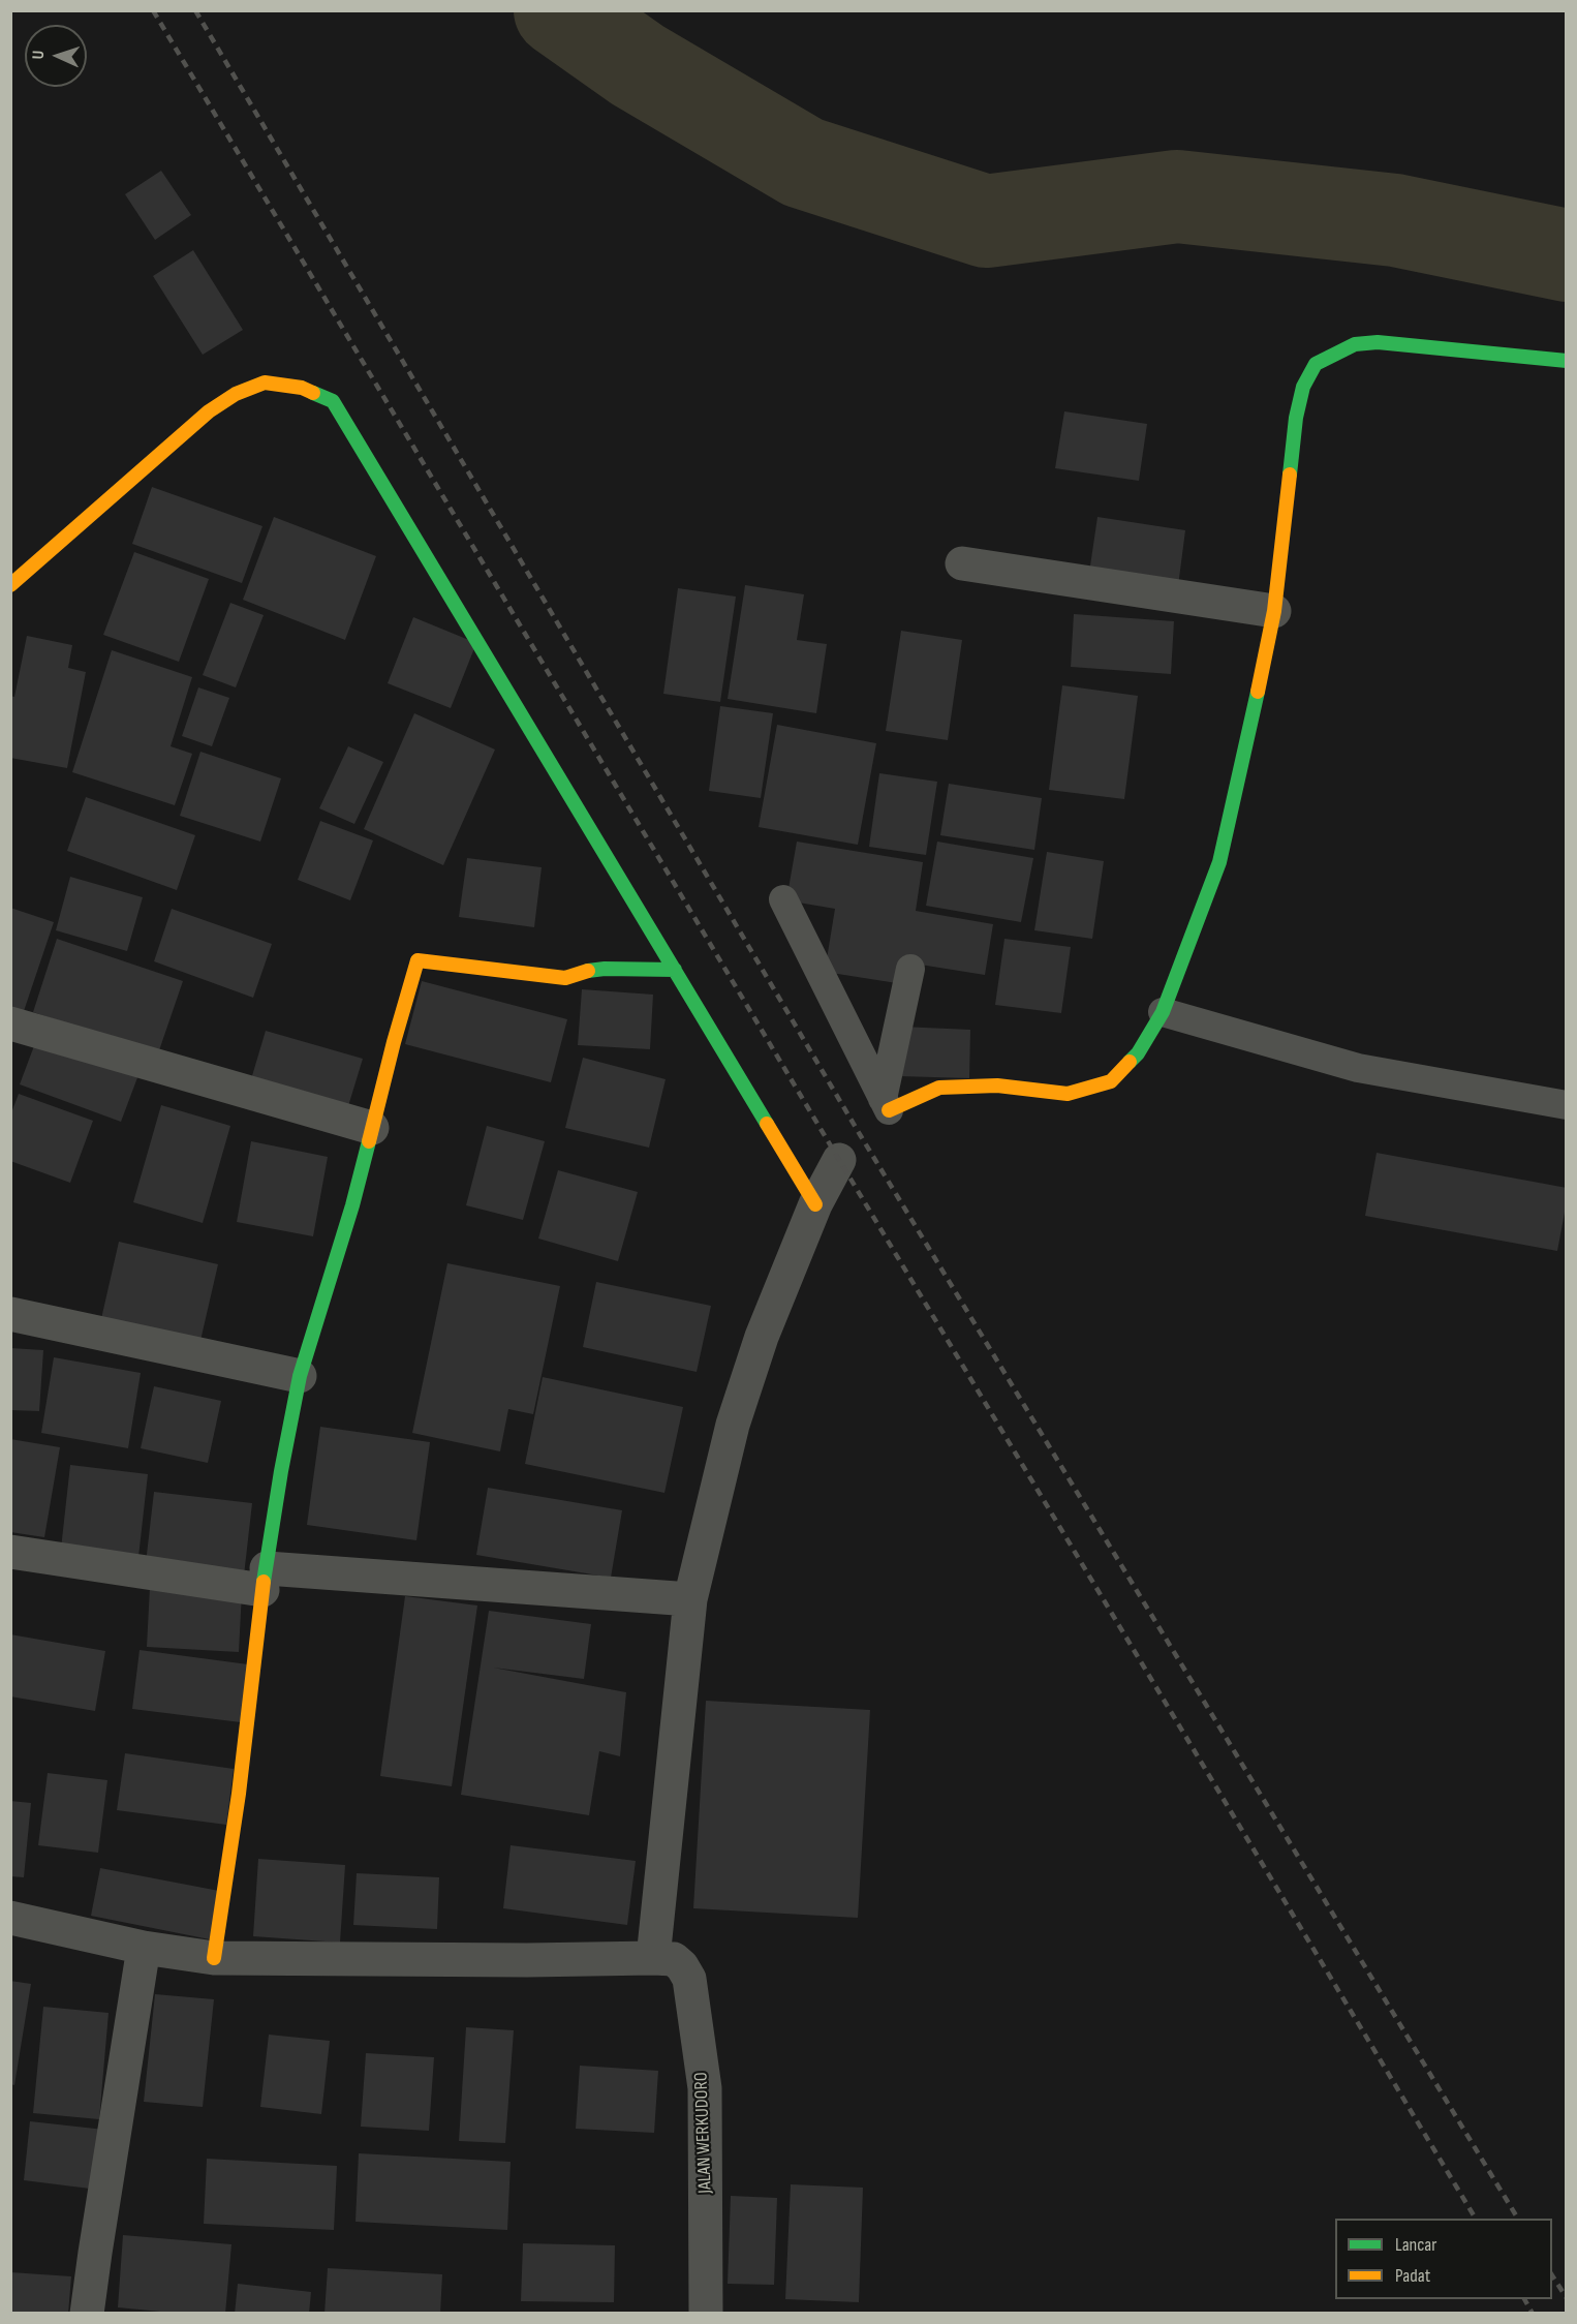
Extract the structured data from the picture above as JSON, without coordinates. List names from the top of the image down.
{
  "streets": {
    "street": ["JALAN WERKUDORO"]
  },
  "legend": ["Lancar", "Padat"],
  "north": "left"
}
